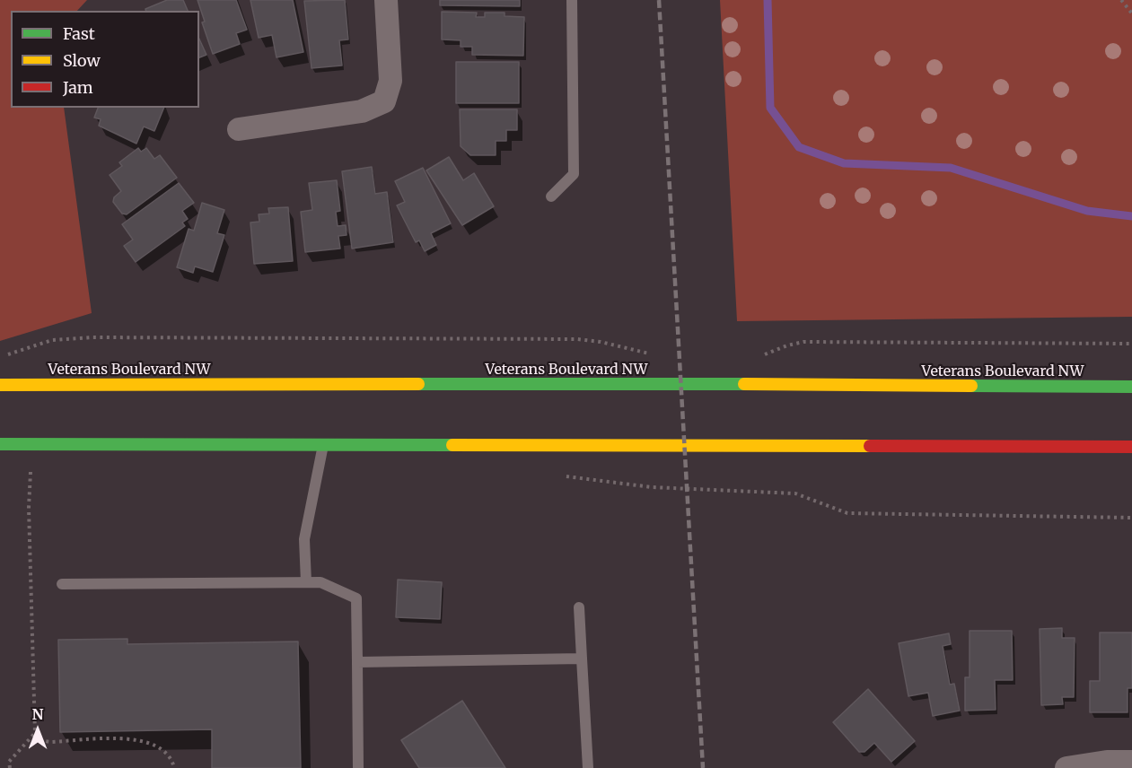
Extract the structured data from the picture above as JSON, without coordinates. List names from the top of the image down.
{
  "streets": {
    "main road": ["Veterans Boulevard NW"]
  },
  "legend": ["Fast", "Slow", "Jam"],
  "north": "top"
}
